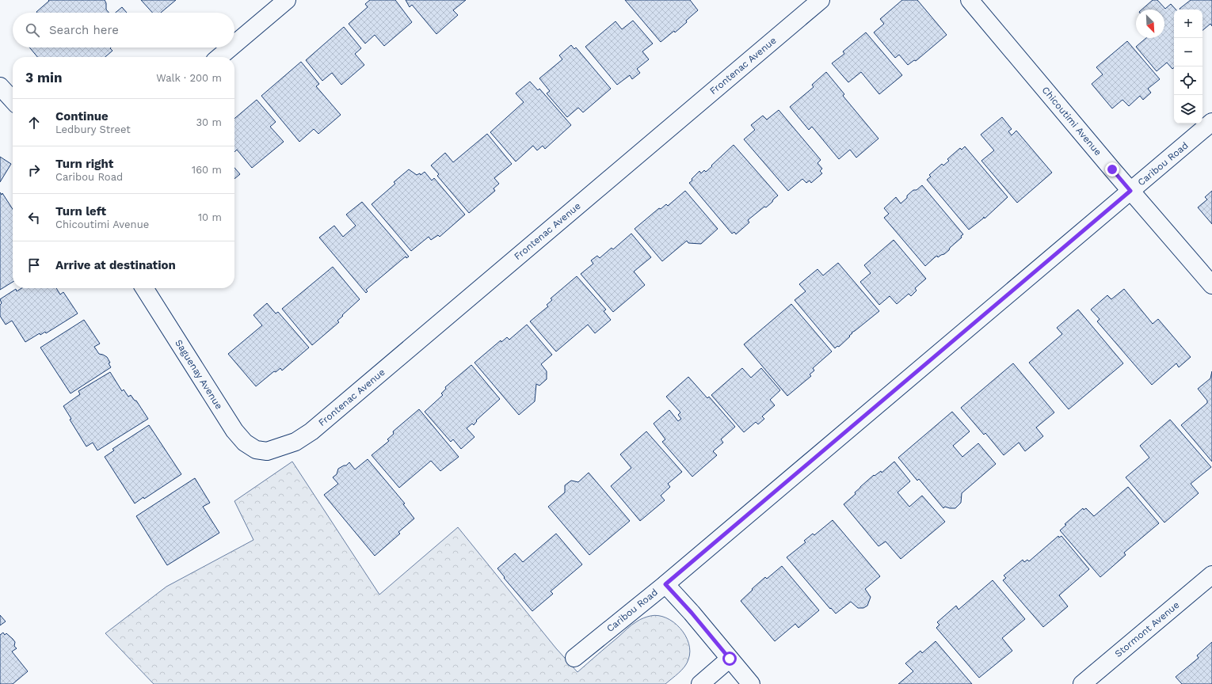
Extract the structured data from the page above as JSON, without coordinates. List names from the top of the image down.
{
  "streets": {
    "street": [
      "Frontenac Avenue",
      "Chicoutimi Avenue",
      "Caribou Road",
      "Saguenay Avenue",
      "Stormont Avenue"
    ]
  },
  "crossings": [
    ["Frontenac Avenue", "Saguenay Avenue"],
    ["Chicoutimi Avenue", "Caribou Road"]
  ],
  "north": "bottom right",
  "page": {
    "map_buttons": ["+", "−"],
    "search": "Search here",
    "heading": ["3 min", "Walk · 200 m"],
    "list": [
      ["Continue", "Ledbury Street", "30 m"],
      ["Turn right", "Caribou Road", "160 m"],
      ["Turn left", "Chicoutimi Avenue", "10 m"],
      "Arrive at destination"
    ]
  }
}
